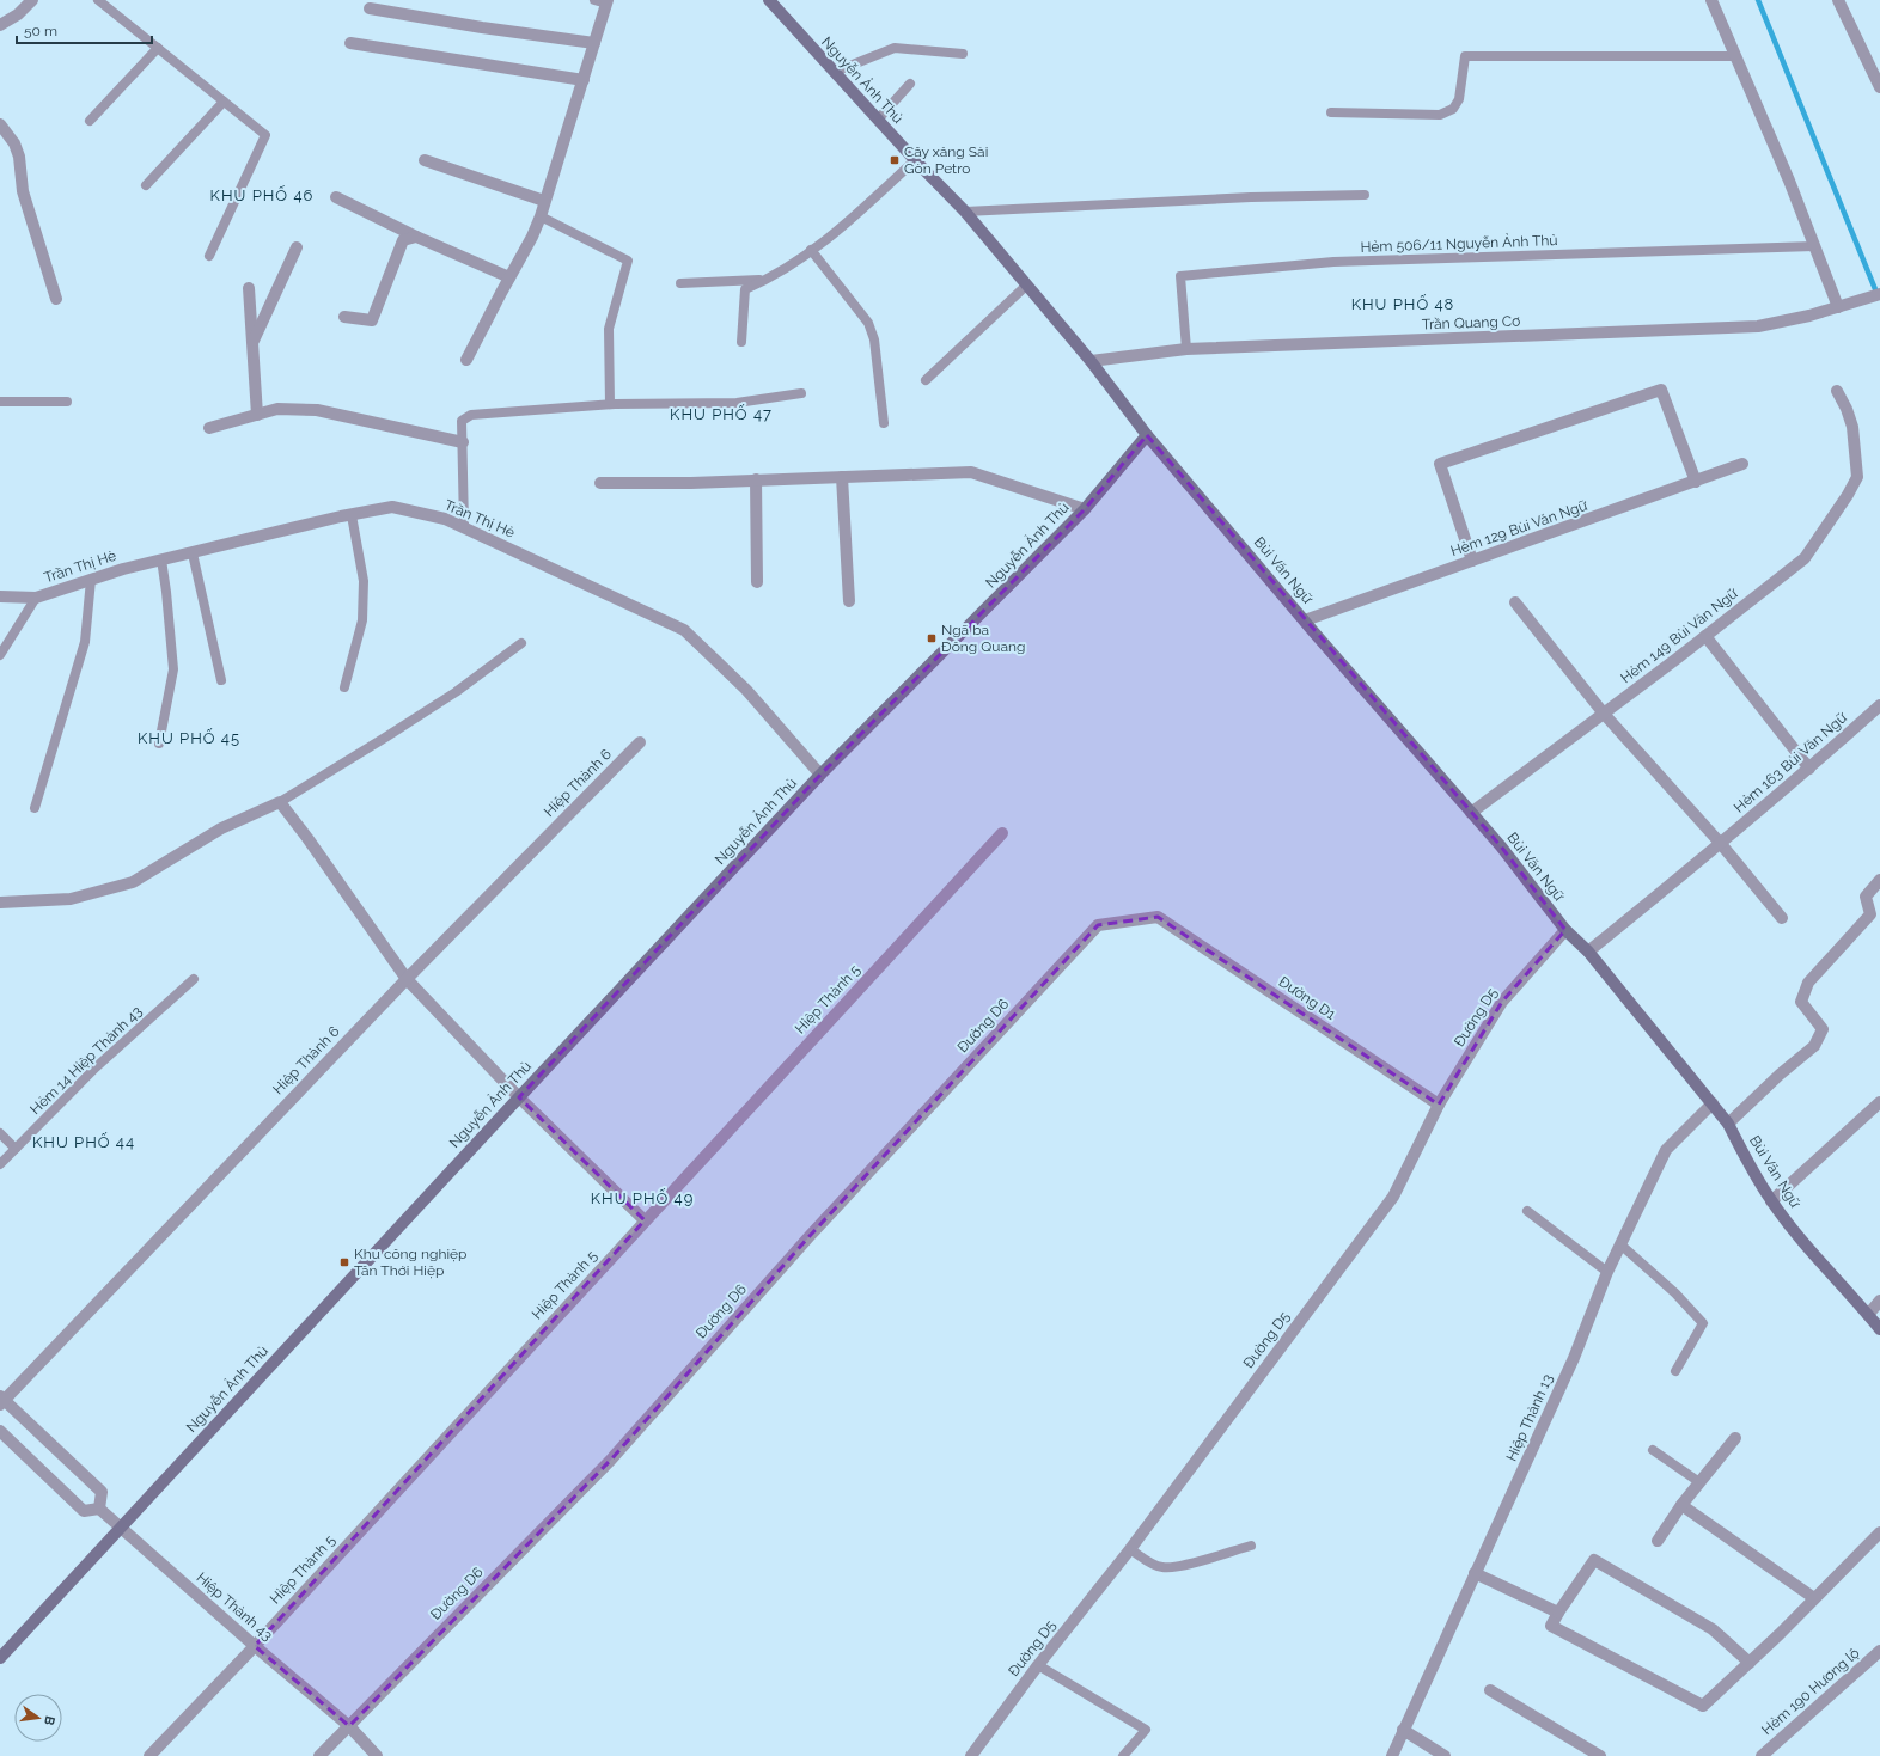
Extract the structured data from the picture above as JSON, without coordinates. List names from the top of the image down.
{
  "streets": {
    "main road": ["Nguyễn Ảnh Thủ", "Bùi Văn Ngữ"],
    "street": [
      "Trần Quang Cơ",
      "Trần Thị Hè",
      "Hẻm 129 Bùi Văn Ngữ",
      "Hẻm 149 Bùi Văn Ngữ",
      "Hẻm 163 Bùi Văn Ngữ",
      "Hiệp Thành 6",
      "Đường D1",
      "Hiệp Thành 5",
      "Đường D5",
      "Đường D6",
      "Hiệp Thành 13",
      "Hiệp Thành 43",
      "Hẻm 190 Hương lộ"
    ],
    "lane": ["Hẻm 506/11 Nguyễn Ảnh Thủ", "Hẻm 14 Hiệp Thành 43"]
  },
  "crossings": [
    ["Nguyễn Ảnh Thủ", "Trần Quang Cơ"],
    ["Nguyễn Ảnh Thủ", "Trần Thị Hè"],
    ["Nguyễn Ảnh Thủ", "Bùi Văn Ngữ"],
    ["Nguyễn Ảnh Thủ", "Hiệp Thành 43"],
    ["Hẻm 506/11 Nguyễn Ảnh Thủ", "Trần Quang Cơ"],
    ["Hẻm 129 Bùi Văn Ngữ", "Bùi Văn Ngữ"],
    ["Bùi Văn Ngữ", "Hẻm 149 Bùi Văn Ngữ"],
    ["Bùi Văn Ngữ", "Hẻm 163 Bùi Văn Ngữ"],
    ["Bùi Văn Ngữ", "Đường D5"],
    ["Bùi Văn Ngữ", "Hiệp Thành 13"],
    ["Đường D1", "Đường D5"],
    ["Đường D1", "Đường D6"],
    ["Hiệp Thành 5", "Hiệp Thành 43"],
    ["Đường D6", "Hiệp Thành 43"]
  ],
  "districts": [
    "KHU PHỐ 46",
    "KHU PHỐ 48",
    "KHU PHỐ 47",
    "KHU PHỐ 45",
    "KHU PHỐ 44",
    "KHU PHỐ 49"
  ],
  "places": {
    "transit": ["Cây xăng Sài Gòn Petro", "Ngã ba Đông Quang", "Khu công nghiệp Tân Thới Hiệp"]
  },
  "scale_bar": "50 m",
  "north": "right"
}
